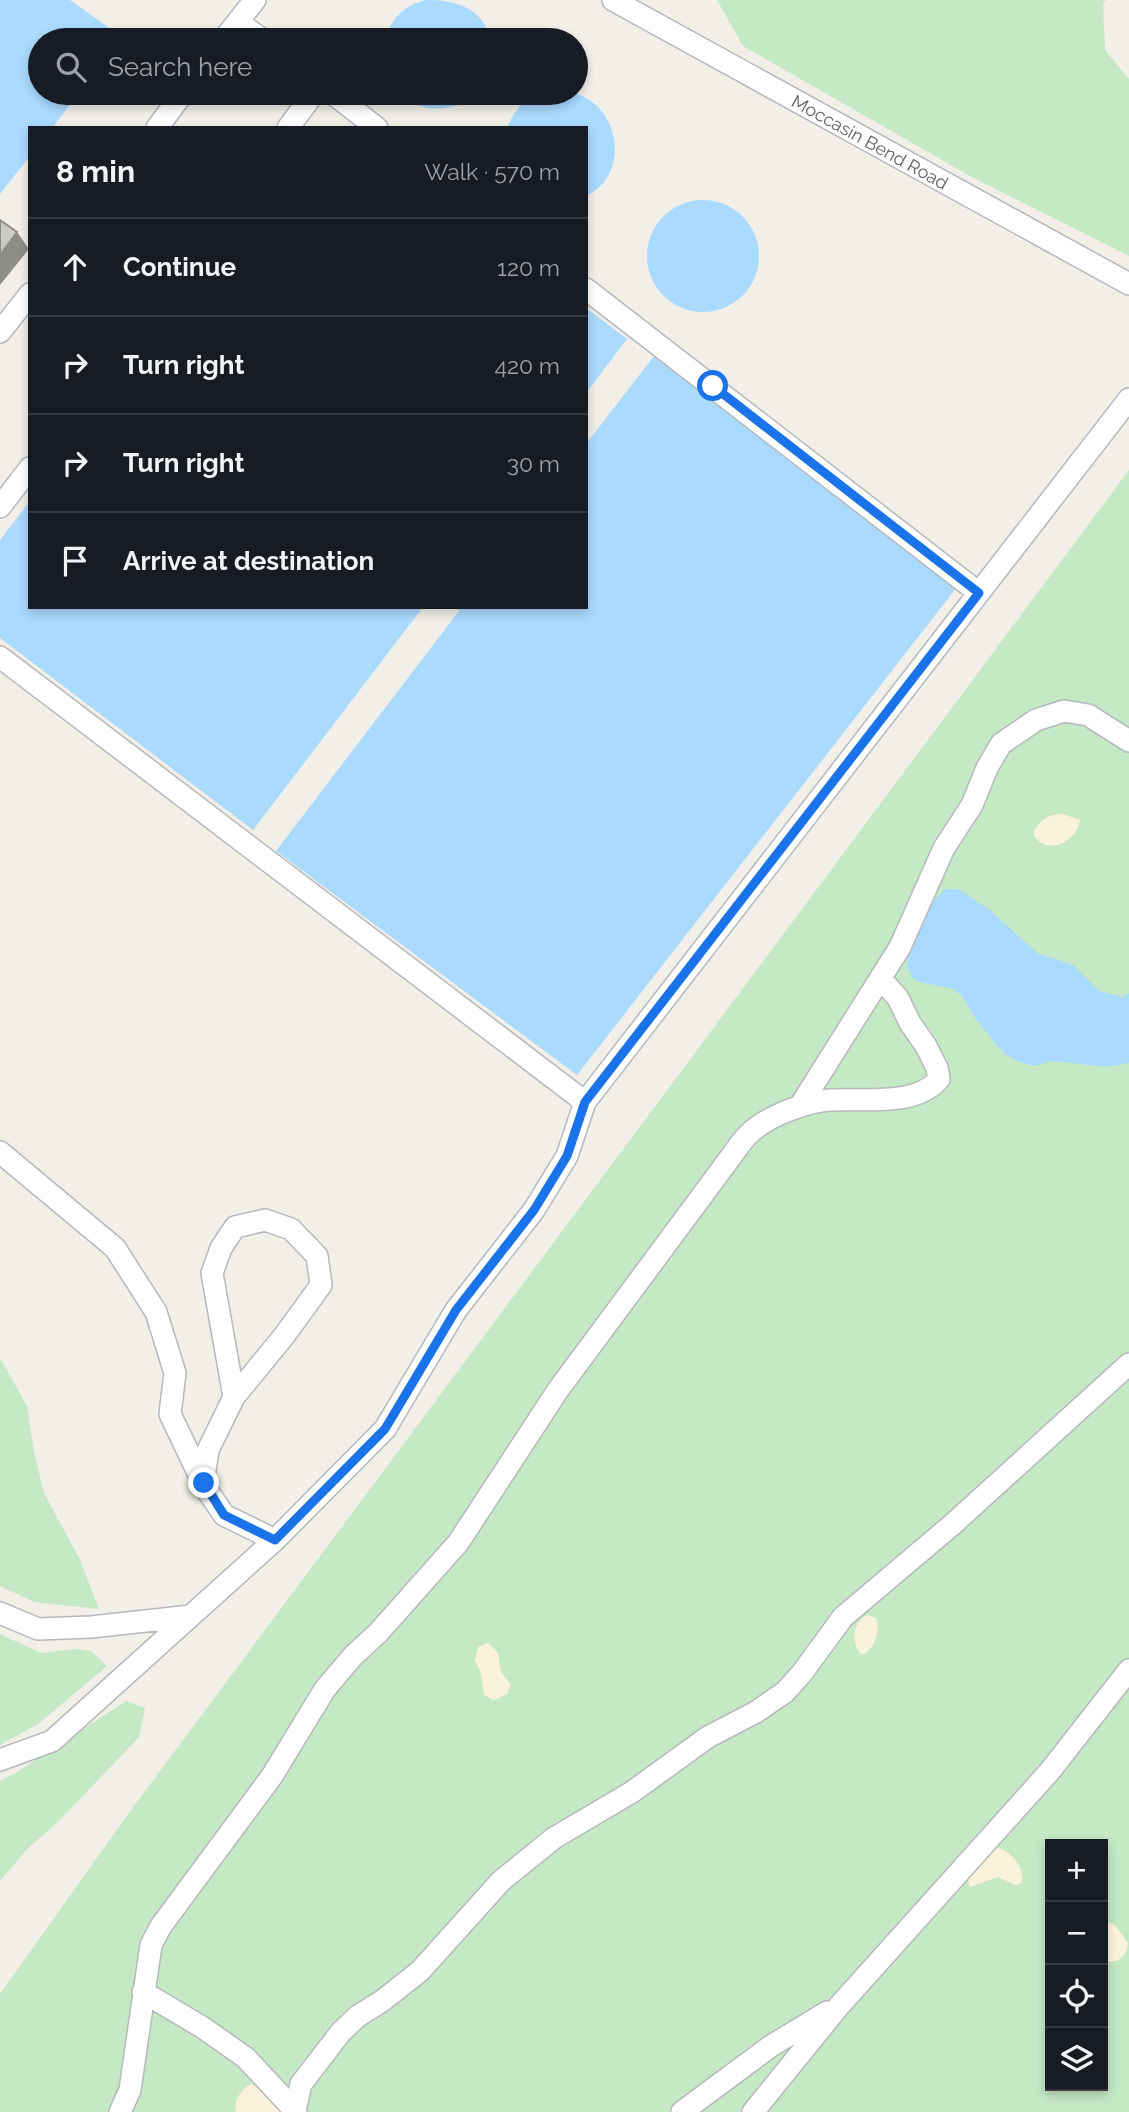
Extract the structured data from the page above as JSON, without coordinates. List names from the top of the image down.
{
  "streets": {
    "street": ["Moccasin Bend Road"]
  },
  "page": {
    "search": "Search here",
    "heading": ["8 min", "Walk · 570 m"],
    "list": [
      ["Continue", "120 m"],
      ["Turn right", "420 m"],
      ["Turn right", "30 m"],
      "Arrive at destination"
    ],
    "map_buttons": ["+", "−"]
  }
}
